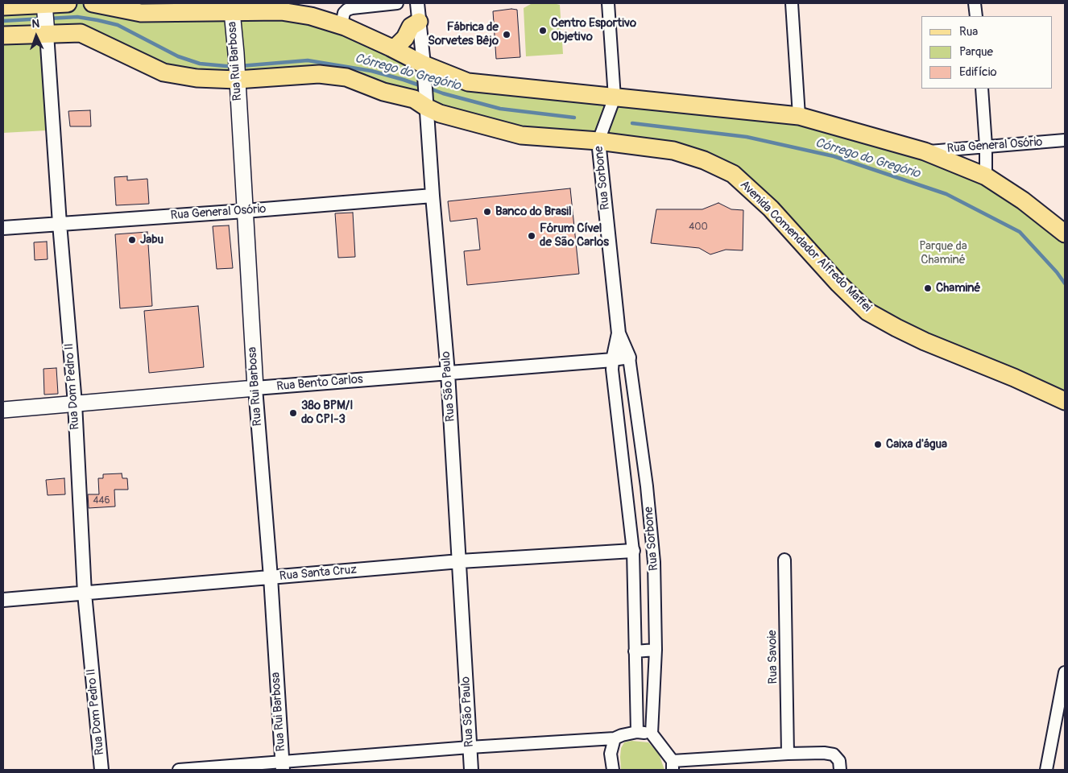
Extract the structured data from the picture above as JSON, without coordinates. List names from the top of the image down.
{
  "streets": {
    "main road": [
      "Rua Rui Barbosa",
      "Avenida Comendador Alfredo Maffei",
      "Rua Bento Carlos",
      "Rua Dom Pedro II"
    ],
    "street": [
      "Rua General Osório",
      "Rua Sorbone",
      "Rua São Paulo",
      "Rua Santa Cruz",
      "Rua Savoie"
    ]
  },
  "crossings": [
    ["Rua Rui Barbosa", "Rua General Osório"],
    ["Rua Rui Barbosa", "Avenida Comendador Alfredo Maffei"],
    ["Rua Rui Barbosa", "Rua Bento Carlos"],
    ["Rua Rui Barbosa", "Rua Santa Cruz"],
    ["Rua General Osório", "Rua Dom Pedro II"],
    ["Rua General Osório", "Rua São Paulo"],
    ["Rua Sorbone", "Avenida Comendador Alfredo Maffei"],
    ["Rua Sorbone", "Rua Bento Carlos"],
    ["Rua Sorbone", "Rua Santa Cruz"],
    ["Avenida Comendador Alfredo Maffei", "Rua Dom Pedro II"],
    ["Avenida Comendador Alfredo Maffei", "Rua São Paulo"],
    ["Rua Bento Carlos", "Rua Dom Pedro II"],
    ["Rua Bento Carlos", "Rua São Paulo"],
    ["Rua Dom Pedro II", "Rua Santa Cruz"],
    ["Rua São Paulo", "Rua Santa Cruz"]
  ],
  "water": ["Córrego do Gregório"],
  "parks": ["Parque da Chaminé"],
  "places": [
    "Centro Esportivo Objetivo",
    "Fábrica de Sorvetes Bêjo",
    "Banco do Brasil",
    "Fórum Cível de São Carlos",
    "Jabu",
    "Chaminé",
    "38º BPM/I do CPI-3",
    "Caixa d'água"
  ],
  "house_numbers": ["400", "446"],
  "legend": ["Rua", "Parque", "Edifício"],
  "north": "top"
}
